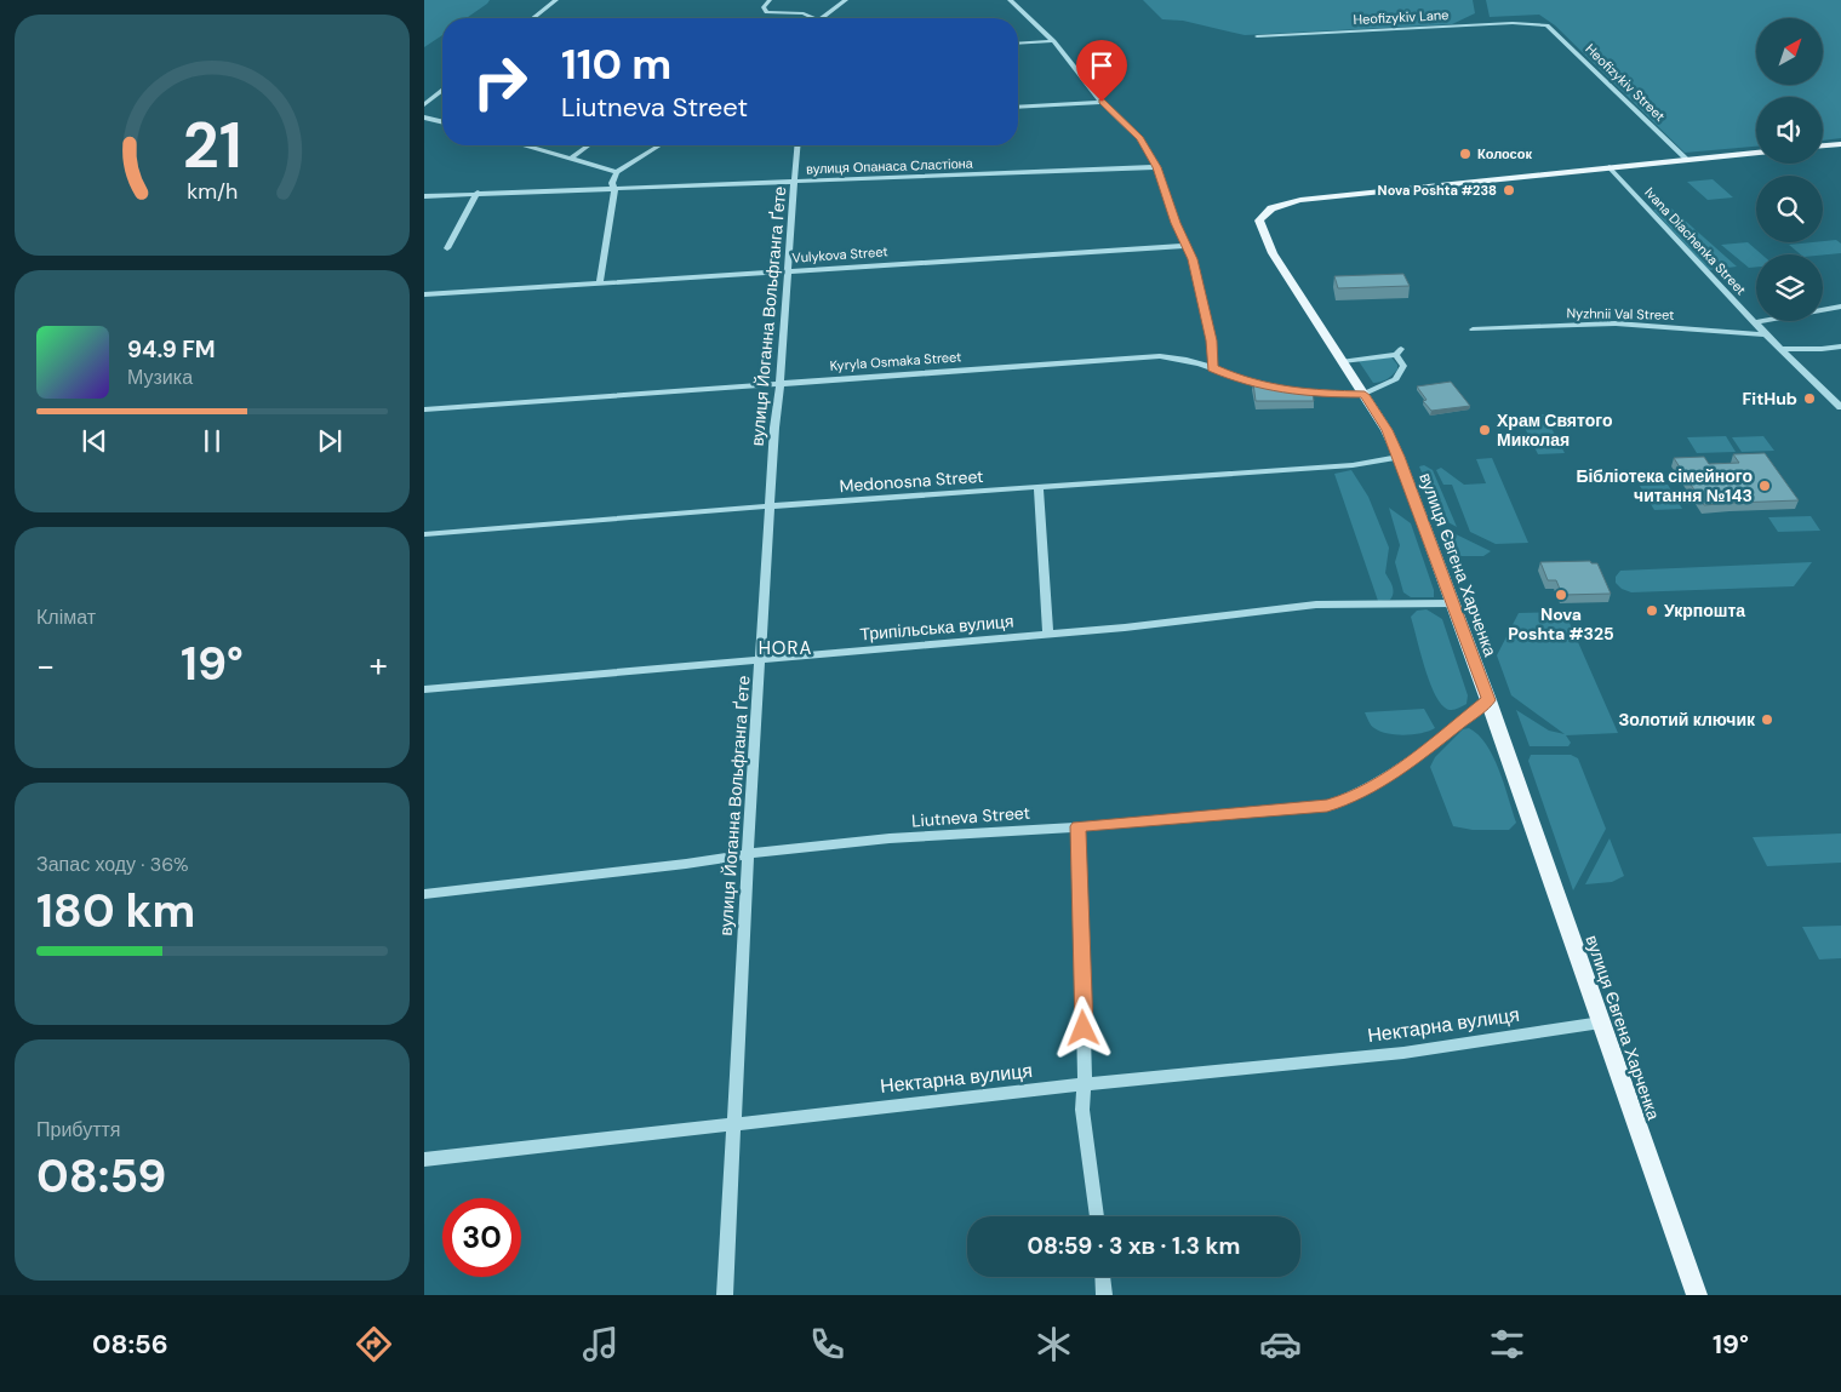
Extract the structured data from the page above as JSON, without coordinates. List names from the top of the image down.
{
  "streets": {
    "main road": ["вулиця Євгена Харченка"],
    "street": [
      "Heofizykiv Lane",
      "Heofizykiv Street",
      "вулиця Опанаса Сластіона",
      "Ivana Diachenka Street",
      "Vulykova Street",
      "Nyzhnii Val Street",
      "вулиця Йоганна Вольфганга Ґете",
      "Kyryla Osmaka Street",
      "Medonosna Street",
      "Трипільська вулиця",
      "Liutneva Street",
      "Нектарна вулиця"
    ]
  },
  "crossings": [
    ["Heofizykiv Lane", "Heofizykiv Street"],
    ["Heofizykiv Street", "вулиця Євгена Харченка"],
    ["вулиця Опанаса Сластіона", "вулиця Йоганна Вольфганга Ґете"],
    ["Ivana Diachenka Street", "Nyzhnii Val Street"],
    ["Ivana Diachenka Street", "вулиця Євгена Харченка"],
    ["Vulykova Street", "вулиця Йоганна Вольфганга Ґете"],
    ["вулиця Йоганна Вольфганга Ґете", "Kyryla Osmaka Street"],
    ["вулиця Йоганна Вольфганга Ґете", "Medonosna Street"],
    ["вулиця Йоганна Вольфганга Ґете", "Трипільська вулиця"],
    ["вулиця Йоганна Вольфганга Ґете", "Liutneva Street"],
    ["вулиця Йоганна Вольфганга Ґете", "Нектарна вулиця"],
    ["Medonosna Street", "вулиця Євгена Харченка"],
    ["вулиця Євгена Харченка", "Трипільська вулиця"],
    ["вулиця Євгена Харченка", "Liutneva Street"],
    ["вулиця Євгена Харченка", "Нектарна вулиця"]
  ],
  "districts": ["HORA"],
  "places": [
    "Колосок",
    "Nova Poshta #238",
    "FitHub",
    "Храм Святого Миколая",
    "Бібліотека сімейного читання №143",
    "Nova Poshta #325",
    "Укрпошта",
    "Золотий ключик"
  ],
  "north": "top right",
  "page": {
    "turn": ["110 m", "Liutneva Street"],
    "song": ["94.9 FM", "Музика"],
    "tile": [
      "Клімат",
      ["Запас ходу · 36%", "180 km"],
      ["Прибуття", "08:59"]
    ],
    "heat": ["−", "19°", "+"],
    "limit": "30",
    "trip": "08:59 · 3 хв · 1.3 km",
    "tabs": ["08:56", "19°"],
    "gauge": ["21", "km/h"]
  }
}
